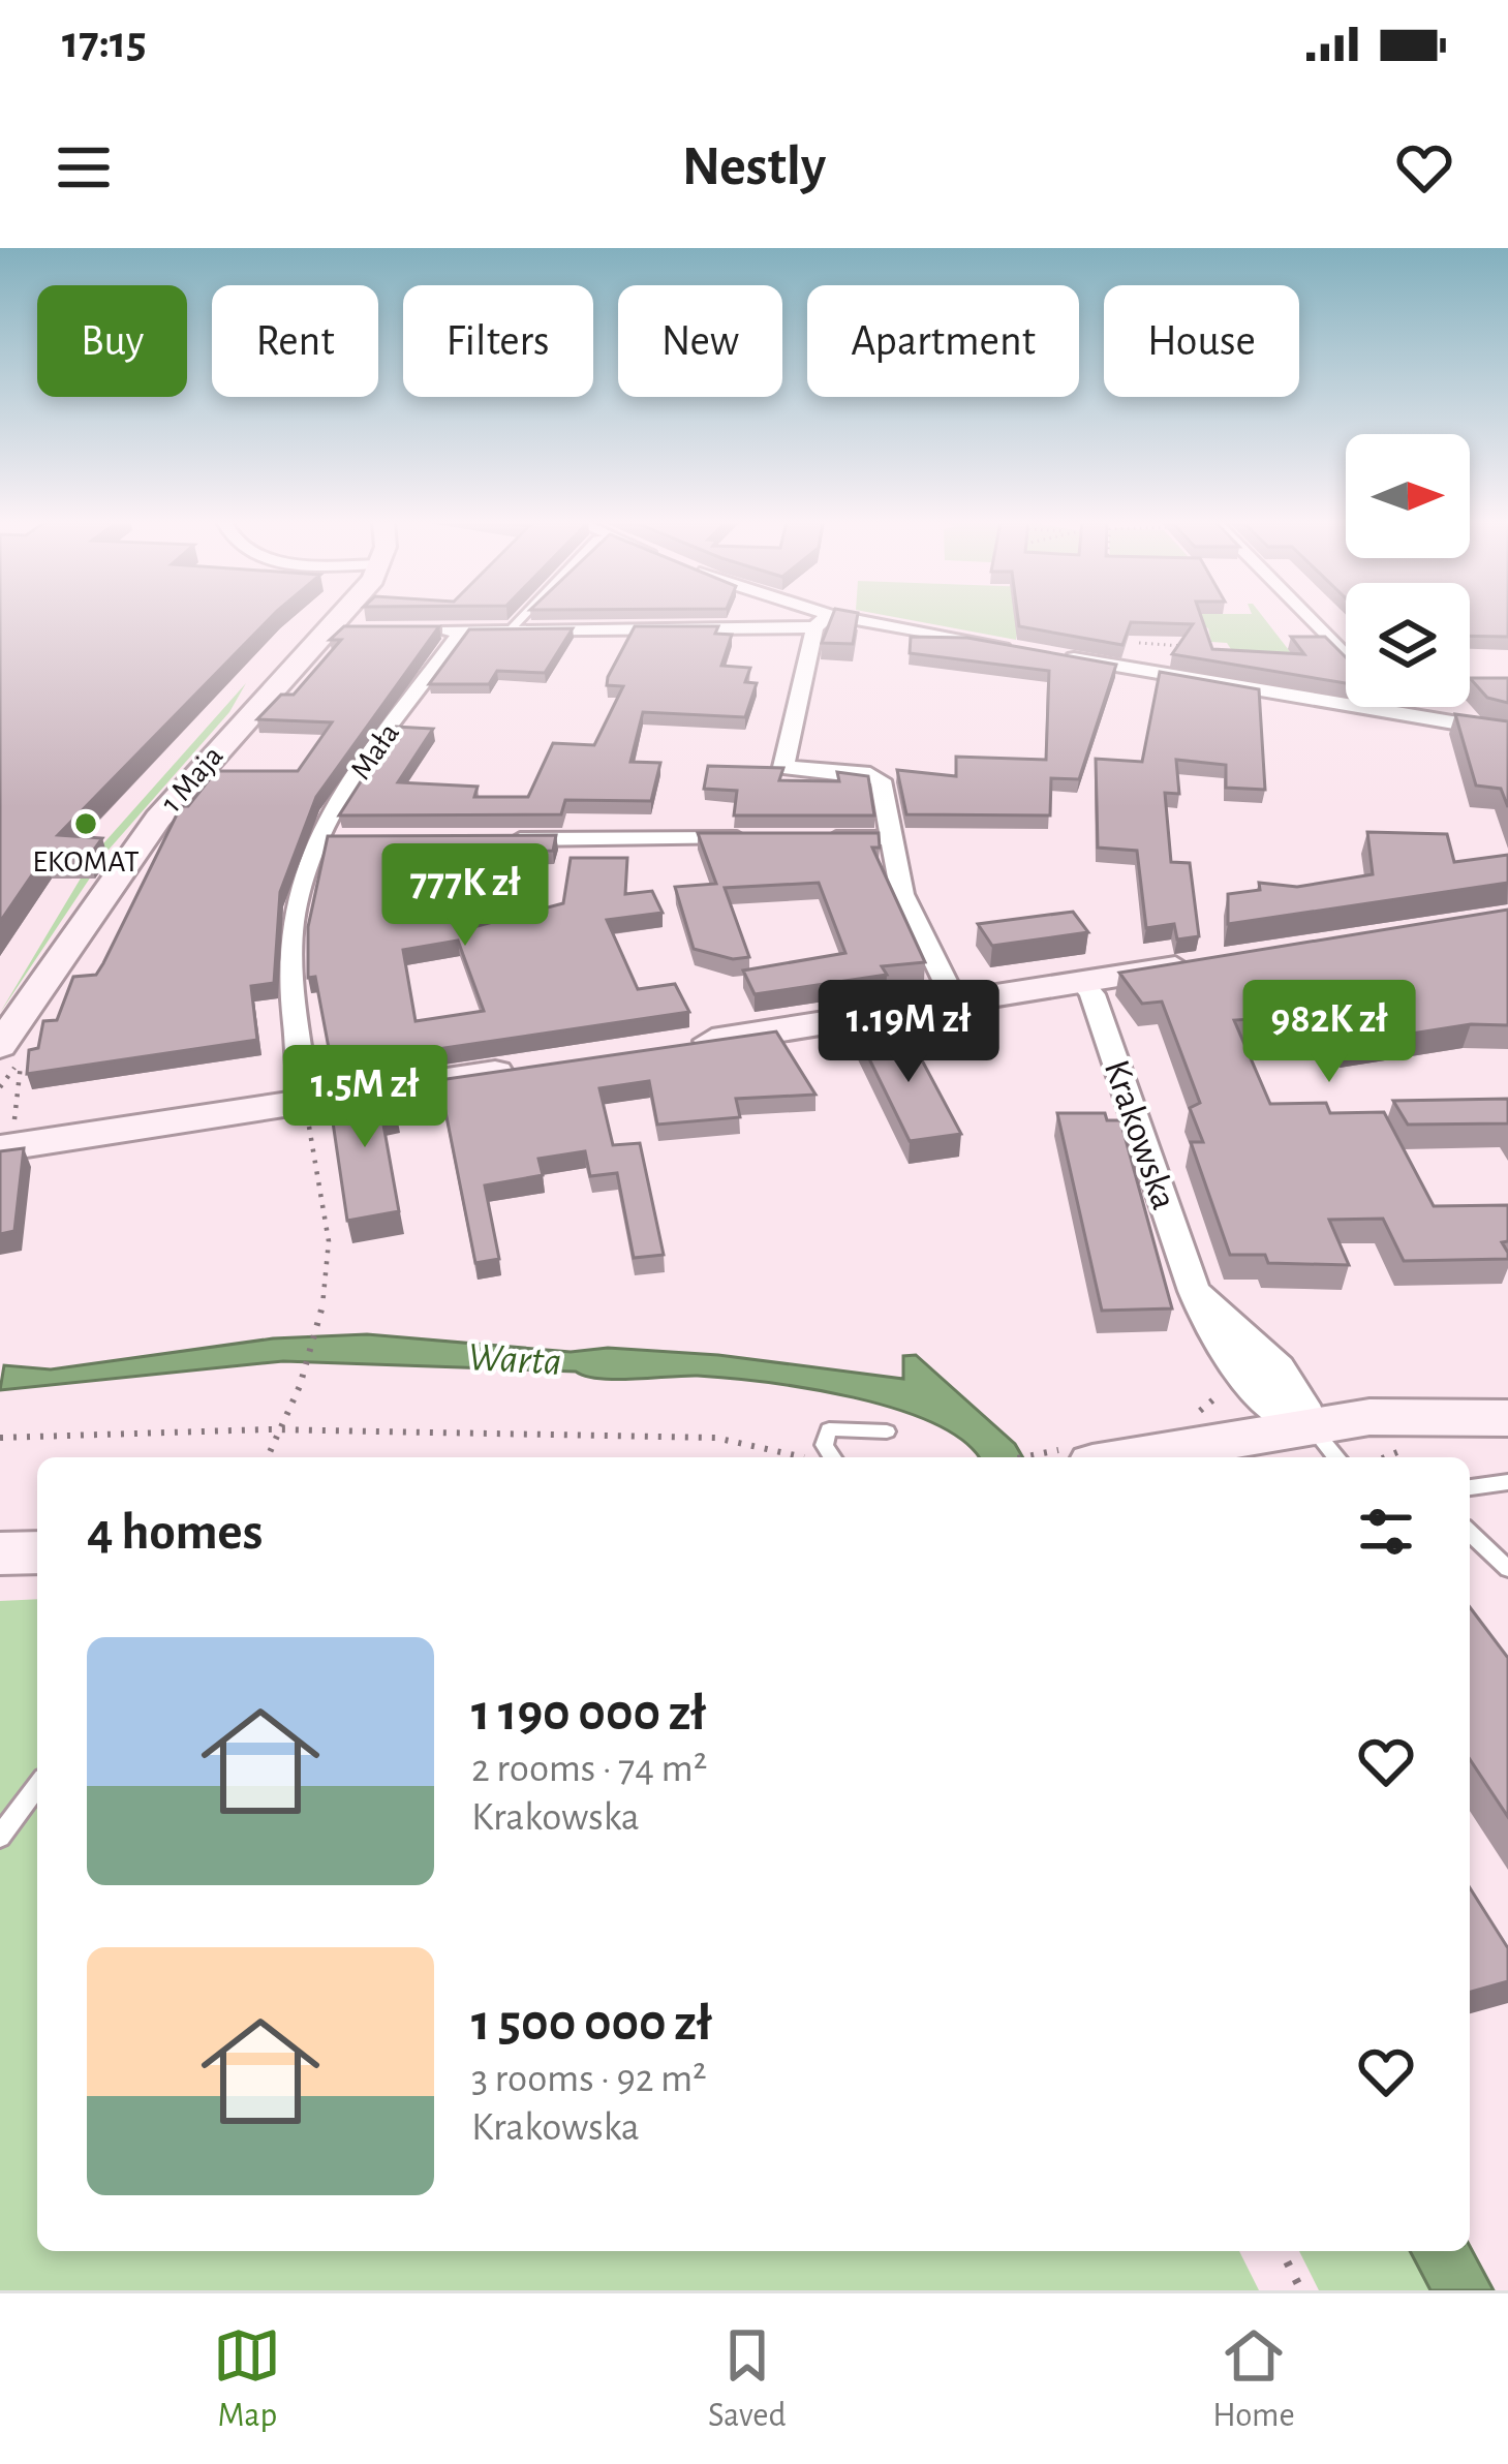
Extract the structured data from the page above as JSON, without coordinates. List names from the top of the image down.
{
  "streets": {
    "main road": ["1 Maja"],
    "street": ["Mała", "Krakowska"]
  },
  "water": ["Warta"],
  "places": ["EKOMAT"],
  "north": "right",
  "page": {
    "status": "17:15",
    "header": "Nestly",
    "chip": [
      "Buy",
      "Rent",
      "Filters",
      "New",
      "Apartment",
      "House"
    ],
    "price": [
      "777K zł",
      "1.19M zł",
      "982K zł",
      "1.5M zł"
    ],
    "heading": "4 homes",
    "list": [
      {
        "name": "1 190 000 zł",
        "note": "2 rooms · 74 m² · Krakowska"
      },
      {
        "name": "1 500 000 zł",
        "note": "3 rooms · 92 m² · Krakowska"
      }
    ],
    "tabs": ["Map", "Saved", "Home"]
  }
}
